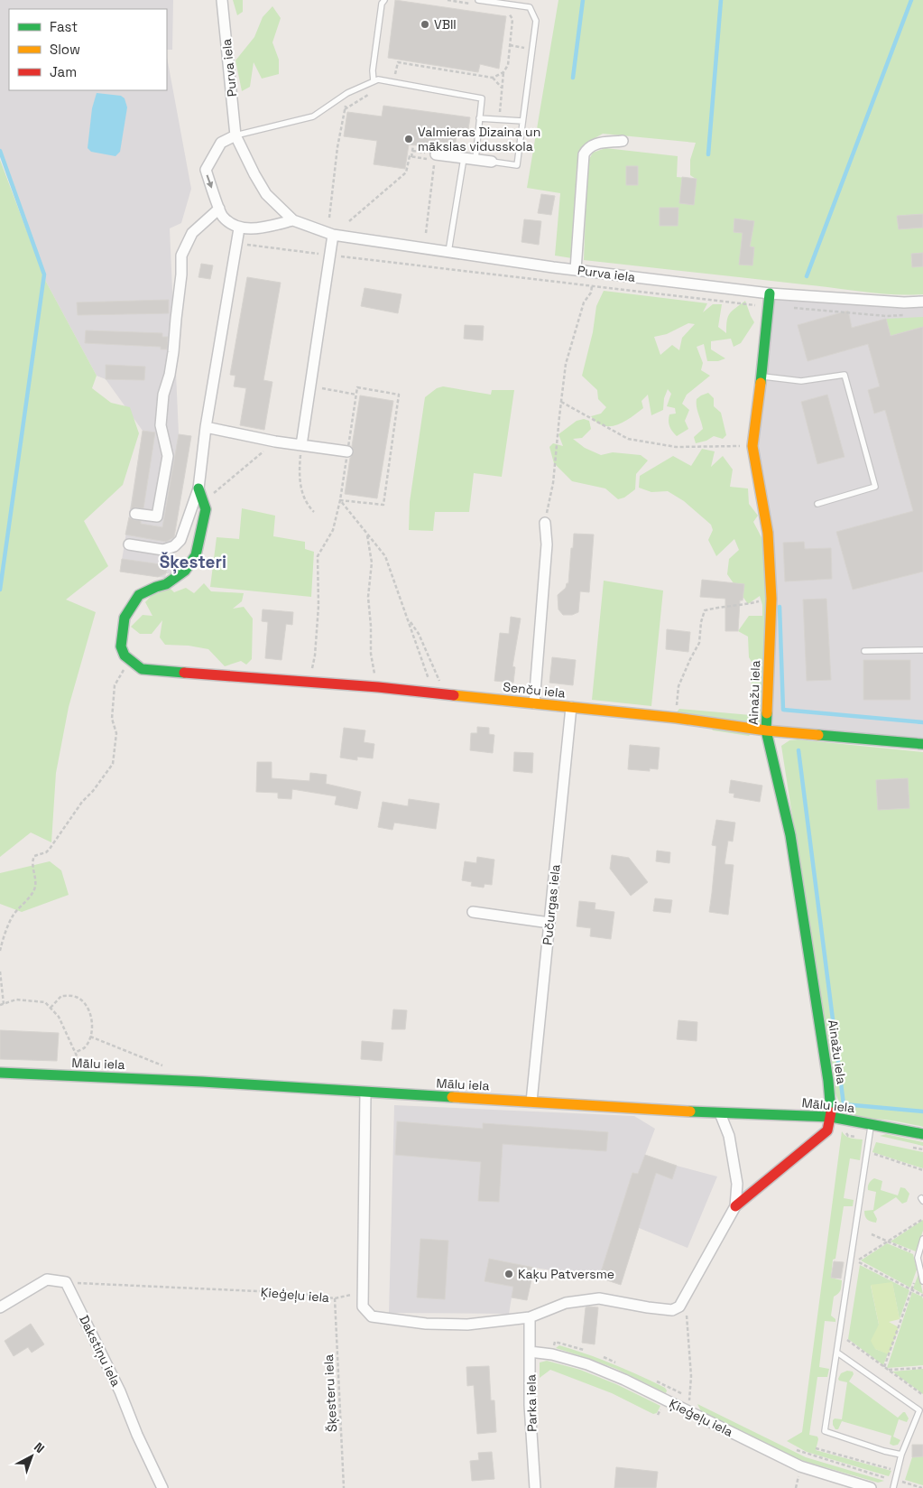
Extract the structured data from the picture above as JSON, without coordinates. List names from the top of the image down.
{
  "streets": {
    "street": [
      "Purva iela",
      "Senču iela",
      "Ainažu iela",
      "Pučurgas iela",
      "Mālu iela",
      "Ķieģeļu iela",
      "Dakstiņu iela",
      "Parka iela"
    ],
    "path": ["Šķesteru iela"]
  },
  "crossings": [
    ["Purva iela", "Ainažu iela"],
    ["Senču iela", "Ainažu iela"],
    ["Senču iela", "Pučurgas iela"],
    ["Ainažu iela", "Mālu iela"],
    ["Pučurgas iela", "Mālu iela"],
    ["Ķieģeļu iela", "Dakstiņu iela"],
    ["Ķieģeļu iela", "Šķesteru iela"],
    ["Ķieģeļu iela", "Parka iela"]
  ],
  "districts": ["Šķesteri"],
  "places": ["VBII", "Valmieras Dizaina un mākslas vidusskola", "Kaķu Patversme"],
  "legend": ["Fast", "Slow", "Jam"],
  "north": "top right"
}
